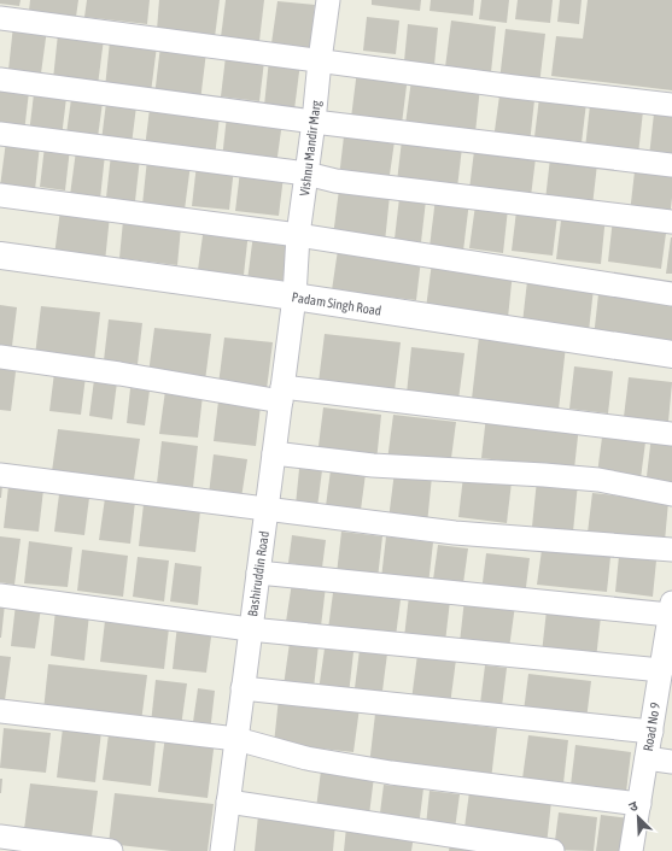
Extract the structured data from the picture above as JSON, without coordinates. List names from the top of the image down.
{
  "streets": {
    "street": [
      "Vishnu Mandir Marg",
      "Padam Singh Road",
      "Bashiruddin Road",
      "Road No 9"
    ]
  },
  "crossings": [
    ["Vishnu Mandir Marg", "Padam Singh Road"],
    ["Vishnu Mandir Marg", "Bashiruddin Road"],
    ["Padam Singh Road", "Bashiruddin Road"]
  ],
  "north": "top left"
}
